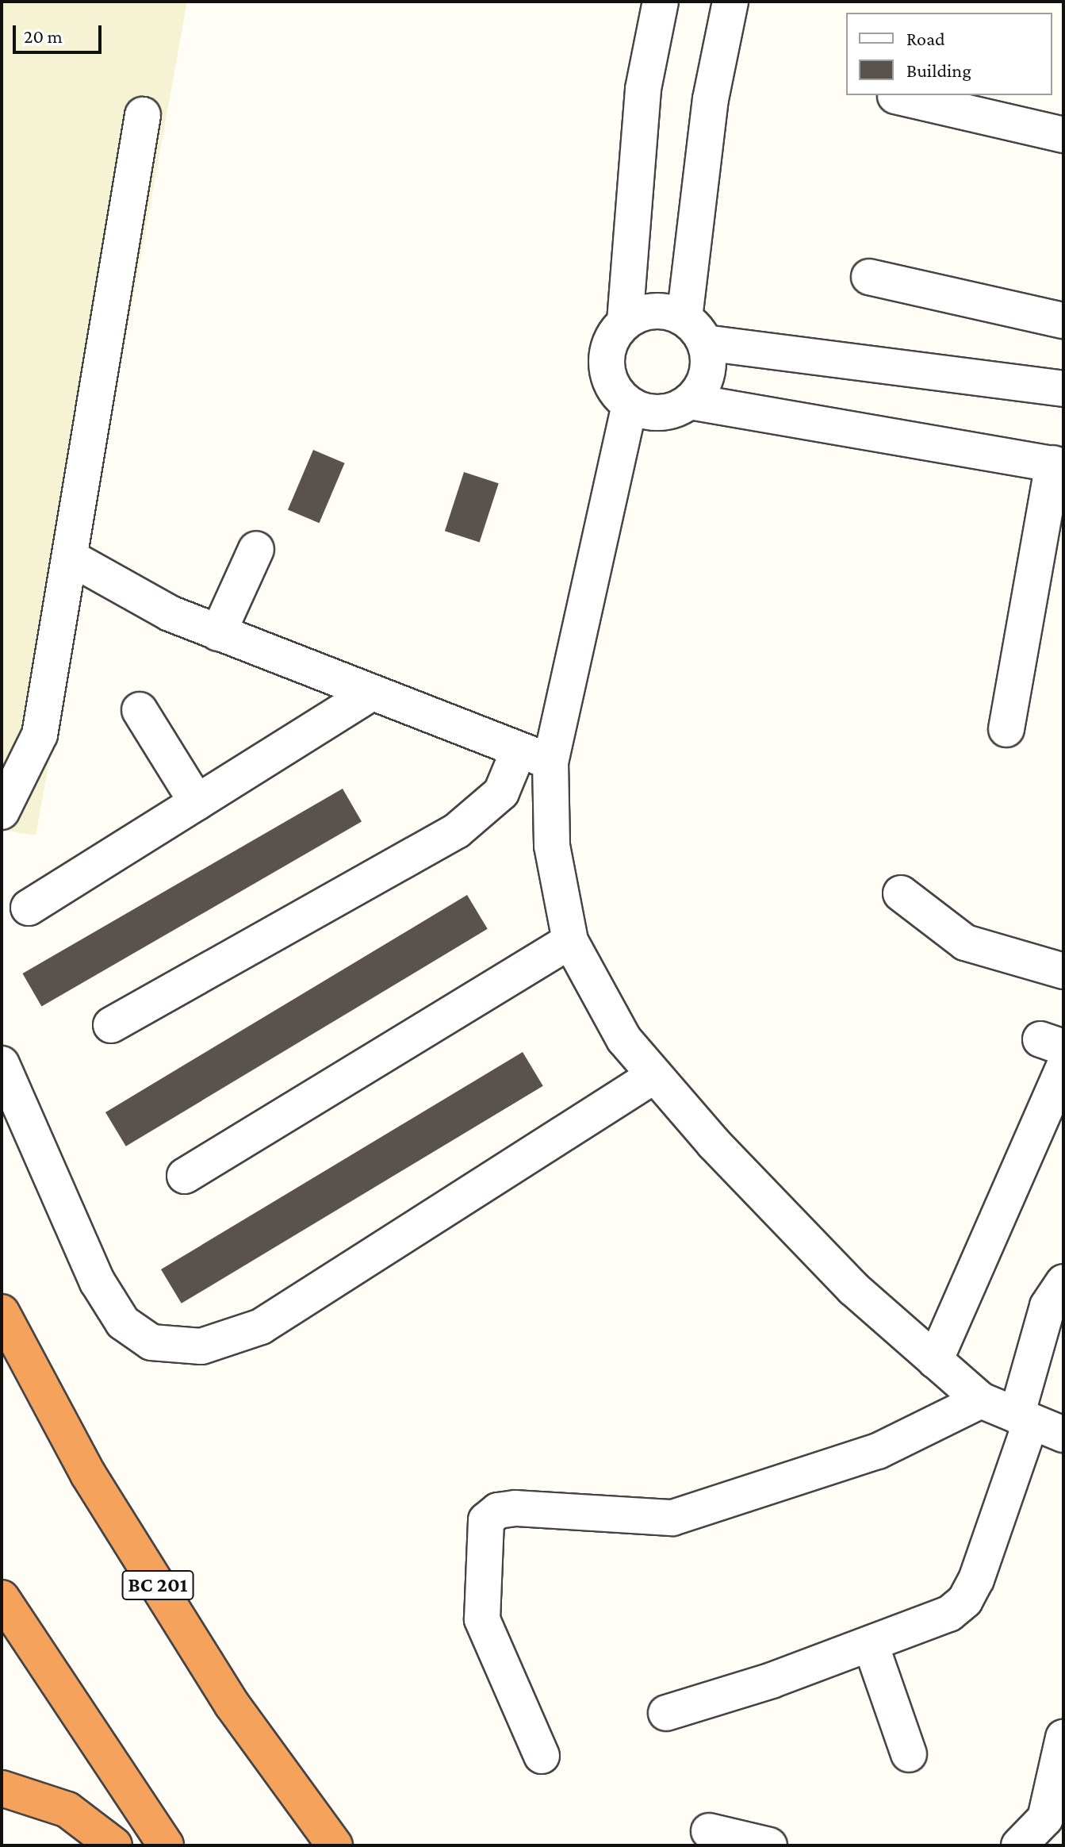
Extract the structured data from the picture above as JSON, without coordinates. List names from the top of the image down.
{
  "streets": {
    "highway": ["BC 201"]
  },
  "legend": ["Road", "Building"],
  "scale_bar": "20 m"
}
